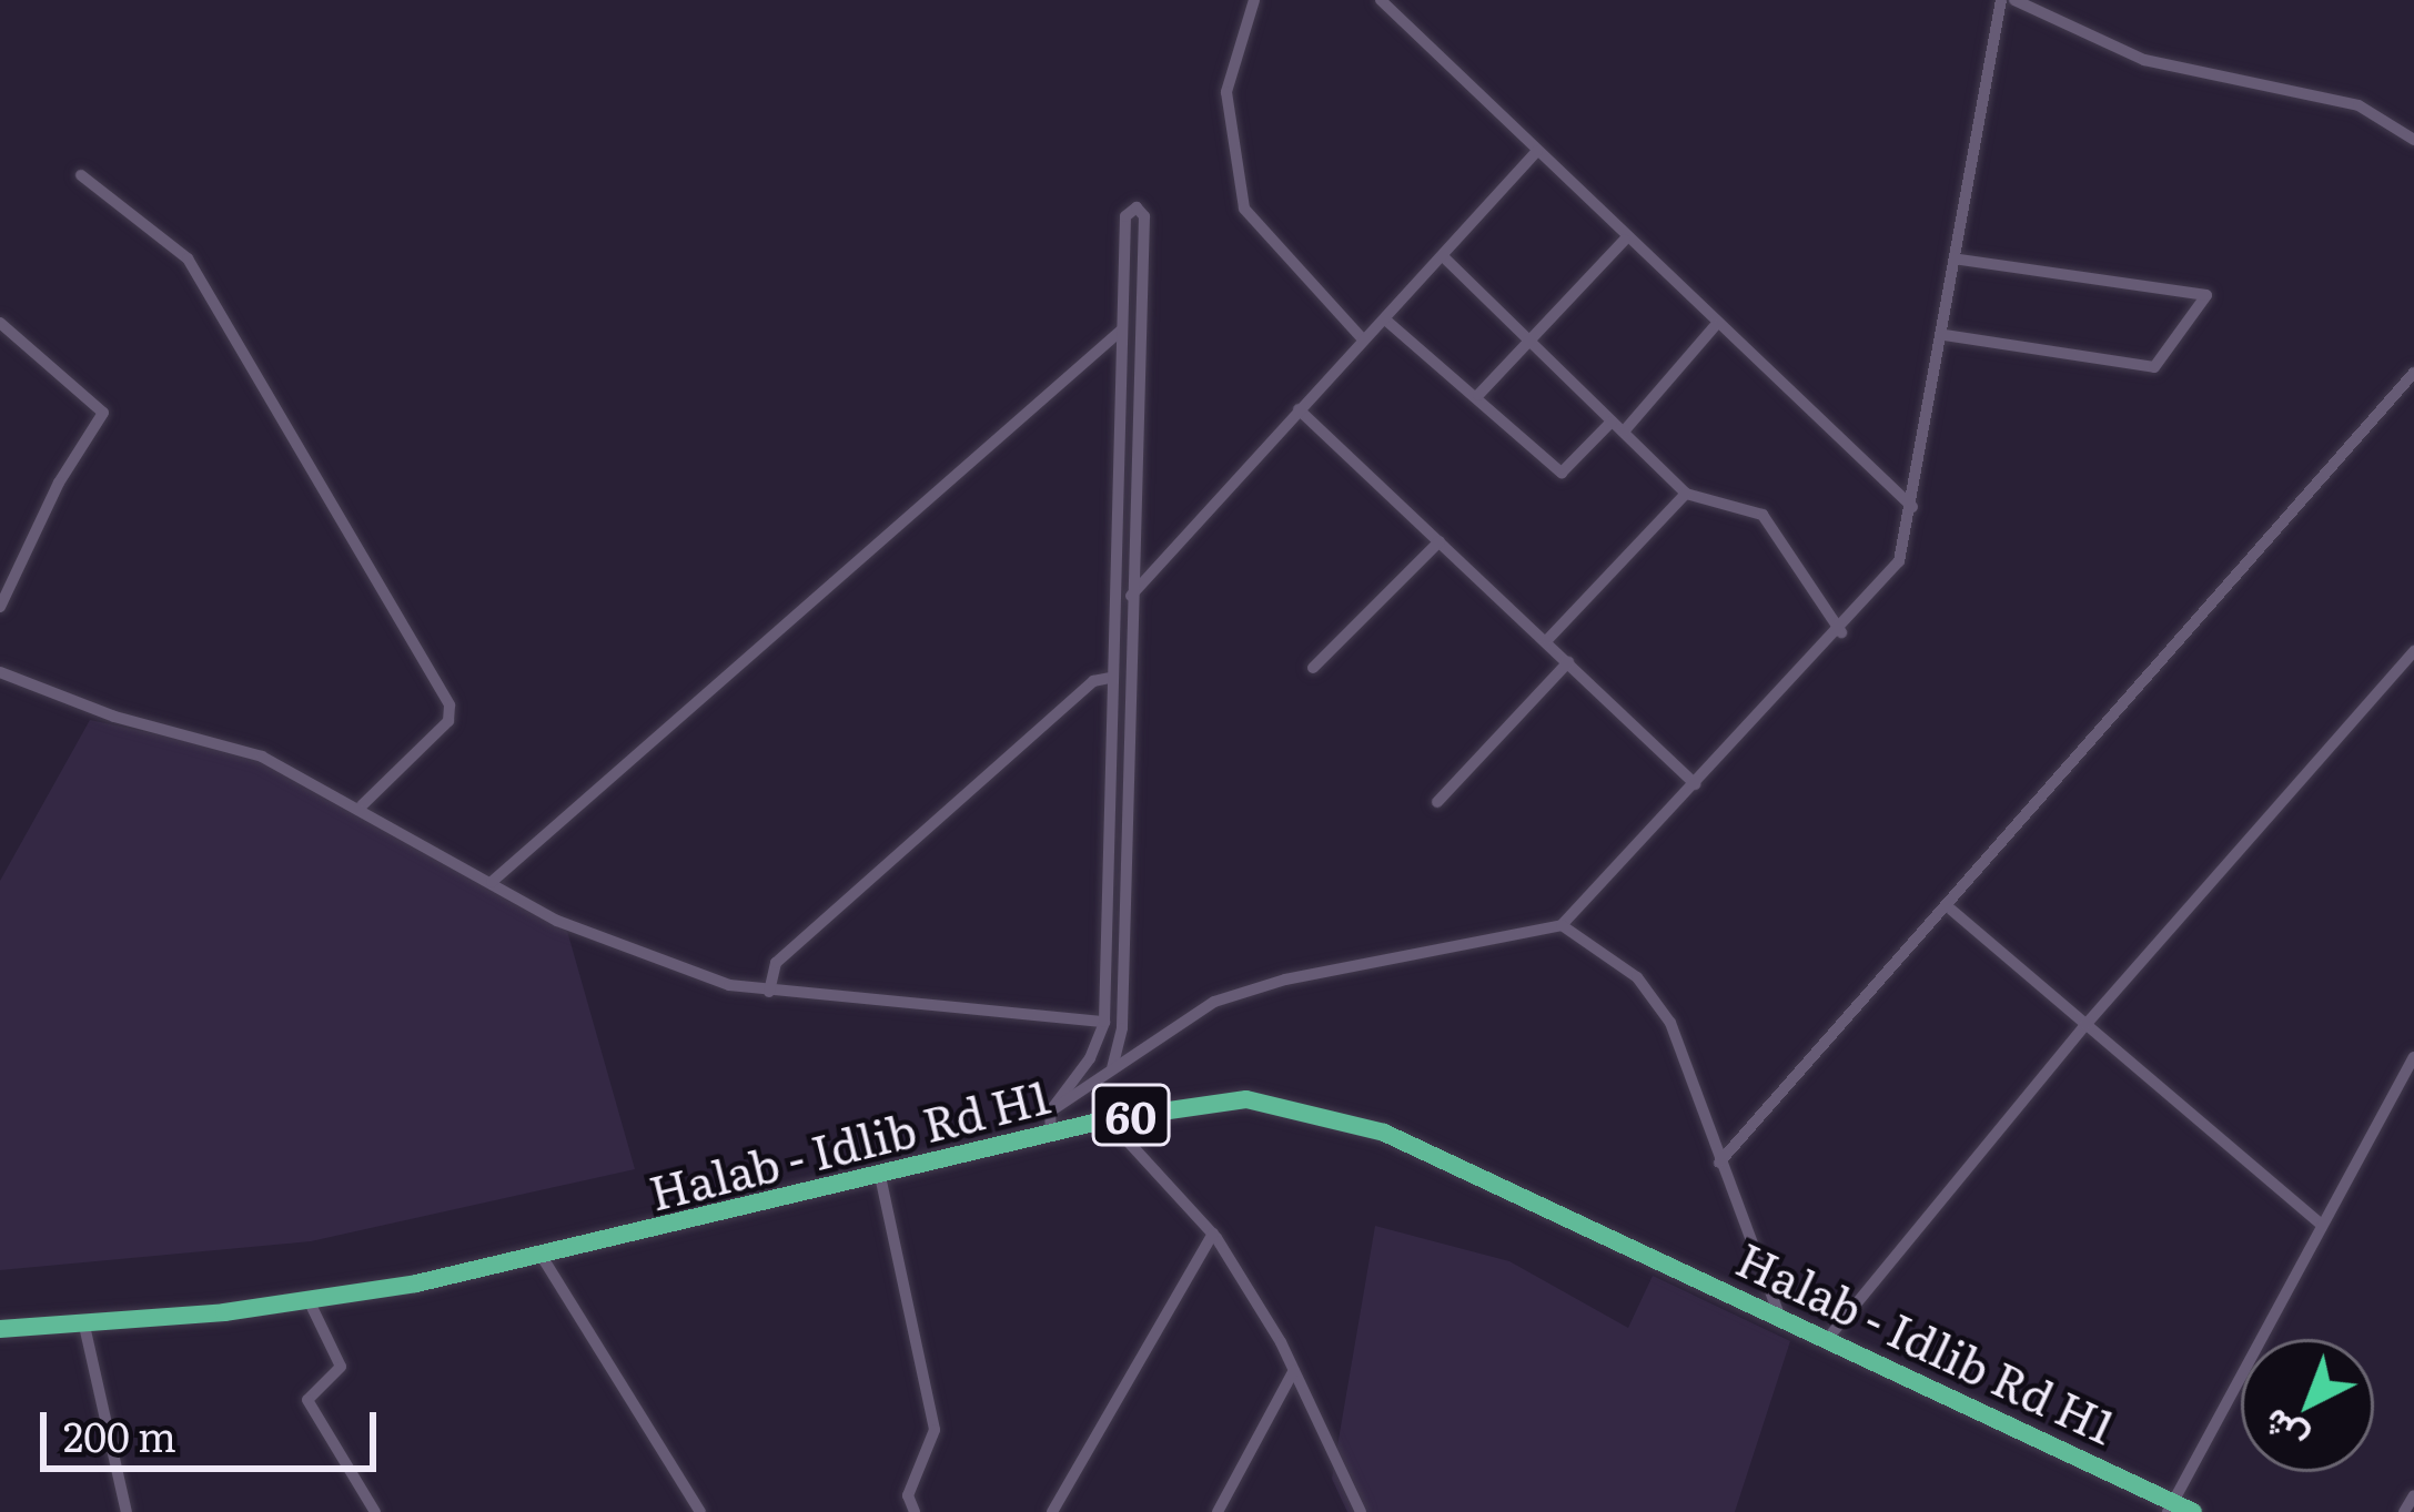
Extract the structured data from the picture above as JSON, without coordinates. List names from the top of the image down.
{
  "streets": {
    "highway": ["60", "Halab - Idlib Rd H1"]
  },
  "scale_bar": "200 m",
  "north": "bottom left"
}
